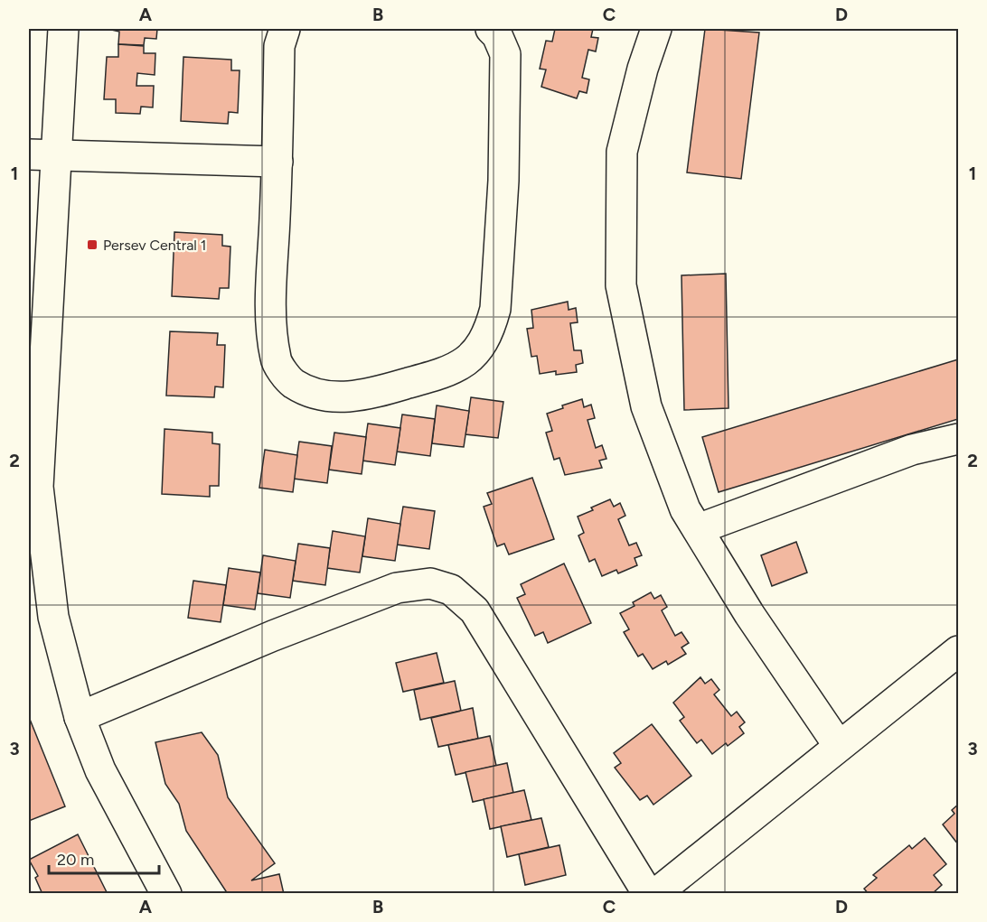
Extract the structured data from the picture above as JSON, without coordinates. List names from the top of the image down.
{
  "places": {
    "transit": ["Persev Central 1"]
  },
  "scale_bar": "20 m",
  "grid": {
    "columns": [
      "A",
      "B",
      "C",
      "D"
    ],
    "rows": ["1", "2", "3"]
  }
}
